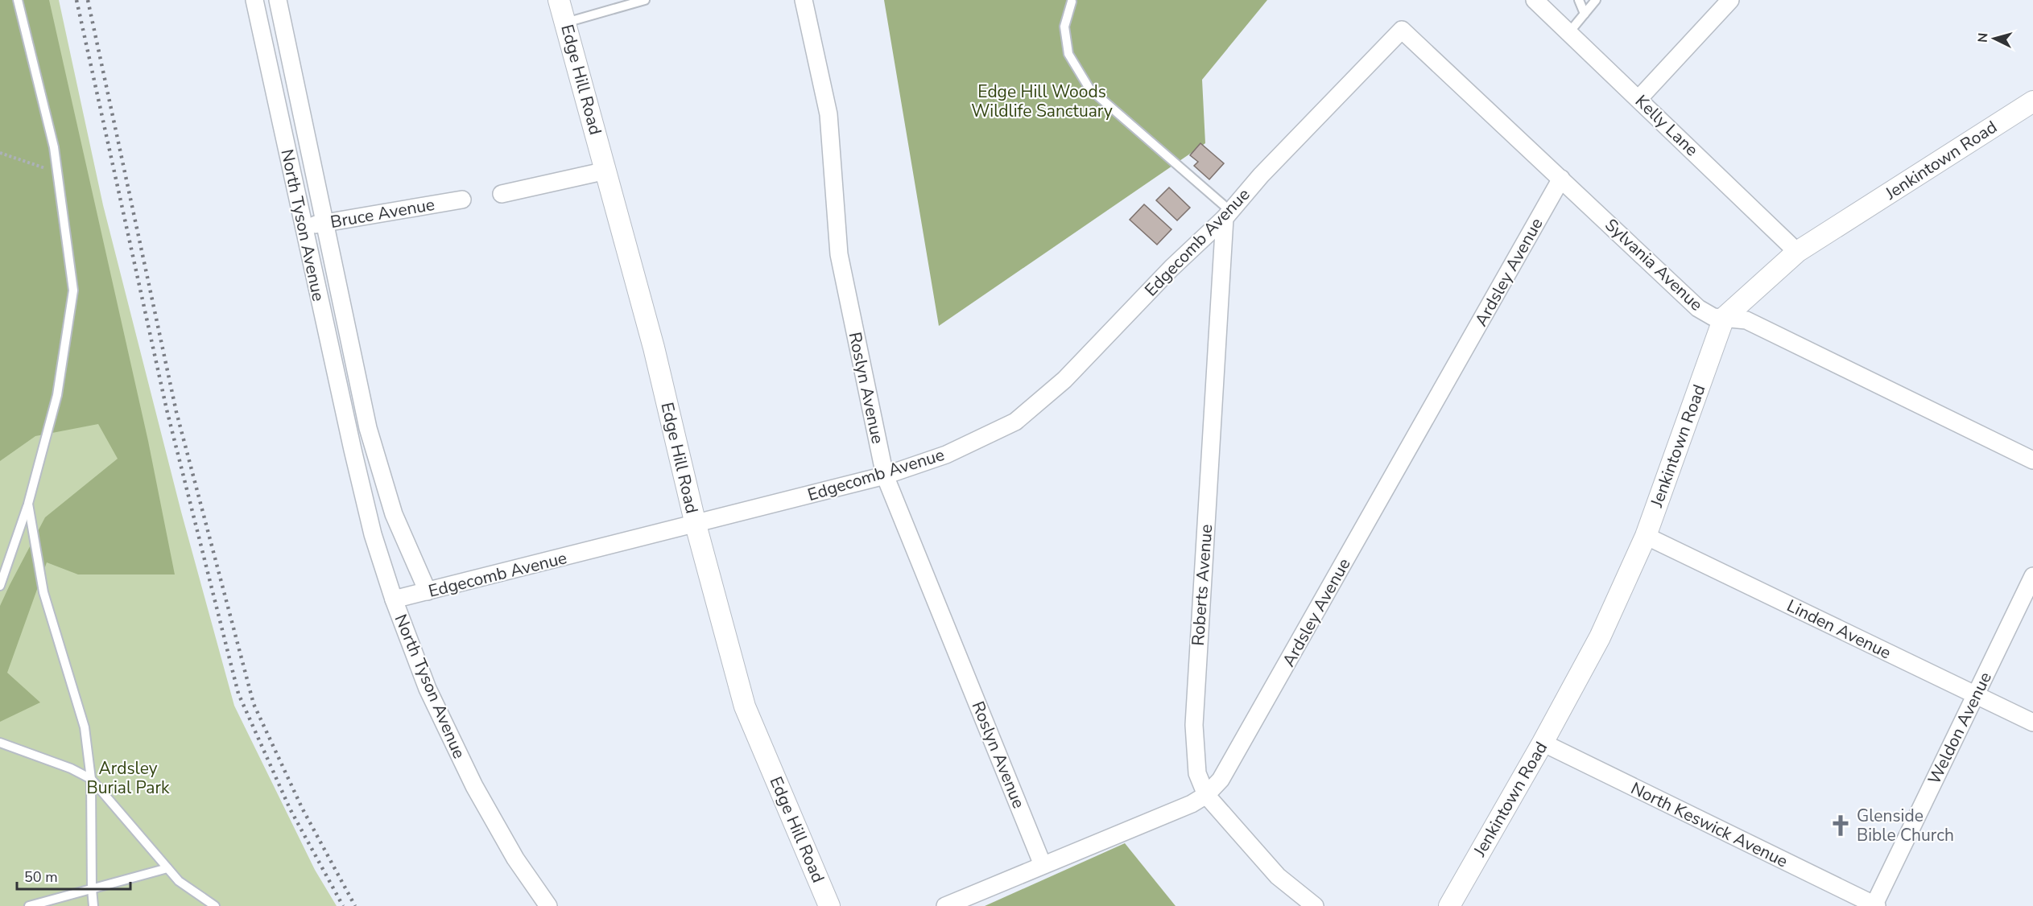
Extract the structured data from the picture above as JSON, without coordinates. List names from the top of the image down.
{
  "streets": {
    "street": [
      "Edge Hill Road",
      "Kelly Lane",
      "Jenkintown Road",
      "Bruce Avenue",
      "North Tyson Avenue",
      "Edgecomb Avenue",
      "Sylvania Avenue",
      "Ardsley Avenue",
      "Roslyn Avenue",
      "Roberts Avenue",
      "Linden Avenue",
      "Weldon Avenue",
      "North Keswick Avenue"
    ]
  },
  "crossings": [
    ["Edge Hill Road", "Edgecomb Avenue"],
    ["Kelly Lane", "Jenkintown Road"],
    ["Jenkintown Road", "Sylvania Avenue"],
    ["Jenkintown Road", "Linden Avenue"],
    ["Jenkintown Road", "North Keswick Avenue"],
    ["Bruce Avenue", "North Tyson Avenue"],
    ["North Tyson Avenue", "Edgecomb Avenue"],
    ["Edgecomb Avenue", "Sylvania Avenue"],
    ["Edgecomb Avenue", "Roslyn Avenue"],
    ["Edgecomb Avenue", "Roberts Avenue"],
    ["Sylvania Avenue", "Ardsley Avenue"],
    ["Ardsley Avenue", "Roslyn Avenue"],
    ["Ardsley Avenue", "Roberts Avenue"],
    ["Linden Avenue", "Weldon Avenue"],
    ["Weldon Avenue", "North Keswick Avenue"]
  ],
  "parks": ["Edge Hill Woods Wildlife Sanctuary", "Ardsley Burial Park"],
  "places": {
    "church": ["Glenside Bible Church"]
  },
  "scale_bar": "50 m",
  "north": "left"
}
